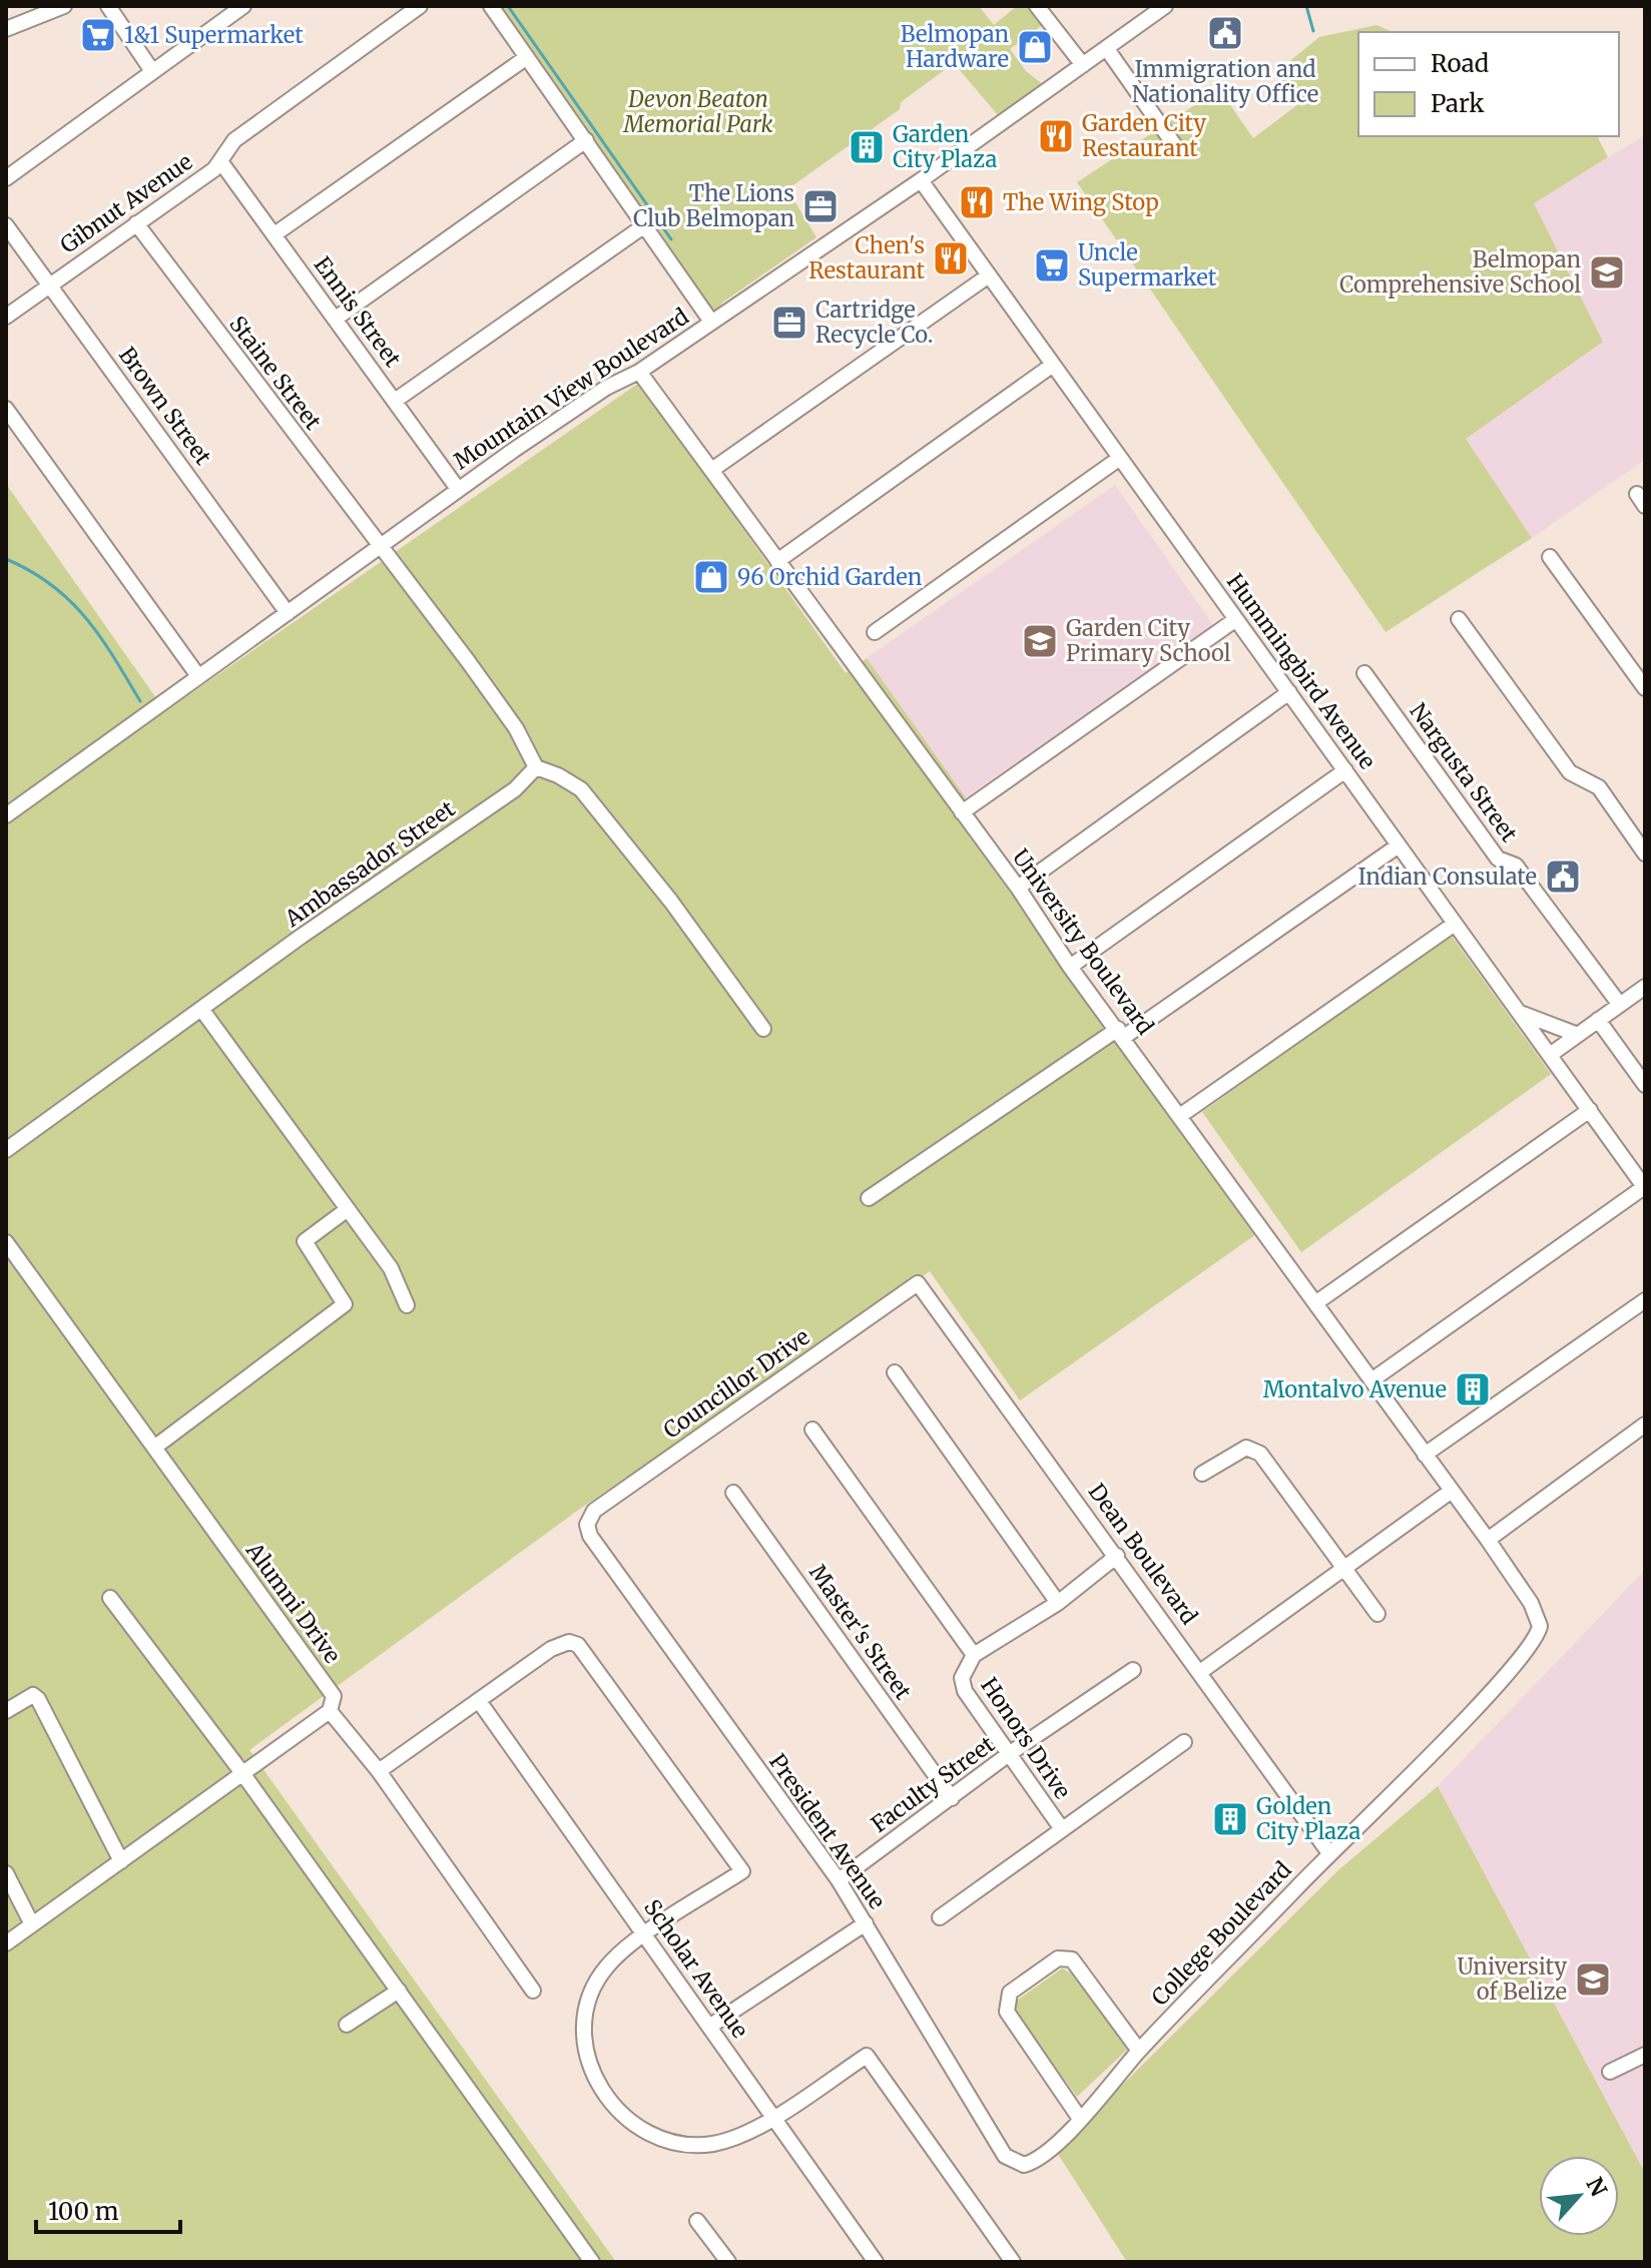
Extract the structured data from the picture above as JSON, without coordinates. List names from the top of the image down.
{
  "streets": {
    "street": [
      "Gibnut Avenue",
      "Ennis Street",
      "Staine Street",
      "Mountain View Boulevard",
      "Brown Street",
      "Hummingbird Avenue",
      "Nargusta Street",
      "Ambassador Street",
      "University Boulevard",
      "Councillor Drive",
      "Dean Boulevard",
      "Alumni Drive",
      "Master's Street",
      "Honors Drive",
      "Faculty Street",
      "President Avenue",
      "College Boulevard",
      "Scholar Avenue"
    ]
  },
  "crossings": [
    ["Gibnut Avenue", "Ennis Street"],
    ["Gibnut Avenue", "Staine Street"],
    ["Gibnut Avenue", "Brown Street"],
    ["Ennis Street", "Mountain View Boulevard"],
    ["Staine Street", "Mountain View Boulevard"],
    ["Mountain View Boulevard", "Brown Street"],
    ["Mountain View Boulevard", "Hummingbird Avenue"],
    ["Mountain View Boulevard", "University Boulevard"],
    ["University Boulevard", "College Boulevard"],
    ["Councillor Drive", "Dean Boulevard"],
    ["Councillor Drive", "President Avenue"],
    ["Dean Boulevard", "Honors Drive"],
    ["Dean Boulevard", "College Boulevard"],
    ["Master's Street", "Faculty Street"],
    ["Honors Drive", "Faculty Street"],
    ["Faculty Street", "President Avenue"],
    ["President Avenue", "College Boulevard"]
  ],
  "parks": ["Devon Beaton Memorial Park"],
  "places": {
    "public building": ["Immigration and Nationality Office", "Indian Consulate"],
    "supermarket": ["1&1 Supermarket", "Uncle Supermarket"],
    "shop": ["Belmopan Hardware", "96 Orchid Garden"],
    "restaurant": ["Garden City Restaurant", "The Wing Stop", "Chen's Restaurant"],
    "building": ["Garden City Plaza", "Montalvo Avenue", "Golden City Plaza"],
    "office": ["The Lions Club Belmopan", "Cartridge Recycle Co."],
    "school or university": ["Belmopan Comprehensive School", "Garden City Primary School", "University of Belize"]
  },
  "legend": ["Road", "Park"],
  "scale_bar": "100 m",
  "north": "top right"
}
